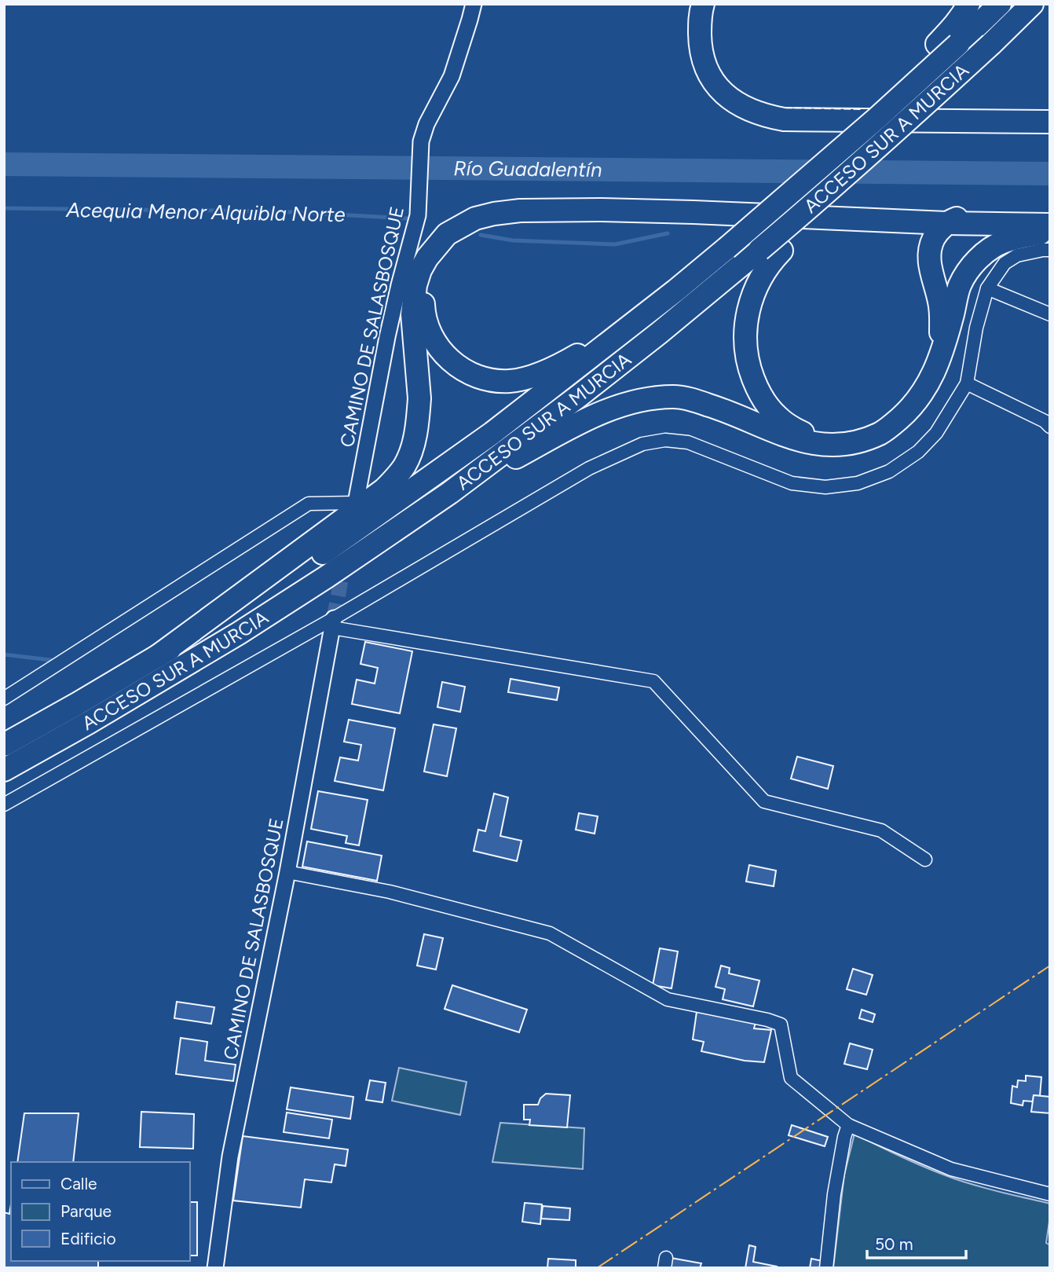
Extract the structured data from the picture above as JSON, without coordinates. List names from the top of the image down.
{
  "streets": {
    "highway": ["ACCESO SUR A MURCIA"],
    "street": ["CAMINO DE SALASBOSQUE"]
  },
  "water": ["Río Guadalentín", "Acequia Menor Alquibla Norte"],
  "legend": ["Calle", "Parque", "Edificio"],
  "scale_bar": "50 m"
}
